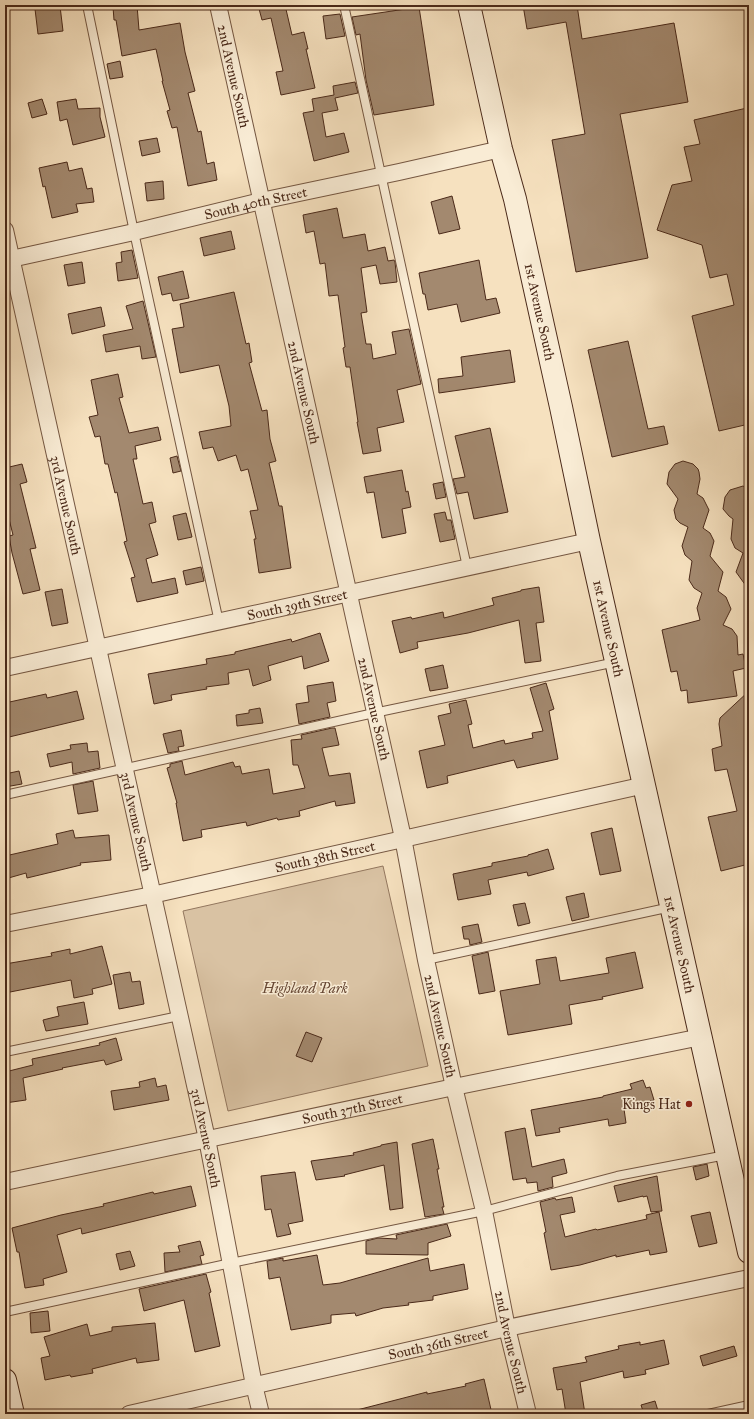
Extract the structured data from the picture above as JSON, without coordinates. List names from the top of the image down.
{
  "streets": {
    "street": [
      "2nd Avenue South",
      "South 40th Street",
      "1st Avenue South",
      "3rd Avenue South",
      "South 39th Street",
      "South 38th Street",
      "South 37th Street",
      "South 36th Street"
    ]
  },
  "crossings": [
    ["2nd Avenue South", "South 40th Street"],
    ["2nd Avenue South", "South 39th Street"],
    ["2nd Avenue South", "South 38th Street"],
    ["2nd Avenue South", "South 37th Street"],
    ["2nd Avenue South", "South 36th Street"],
    ["South 40th Street", "1st Avenue South"],
    ["South 40th Street", "3rd Avenue South"],
    ["1st Avenue South", "South 39th Street"],
    ["1st Avenue South", "South 38th Street"],
    ["1st Avenue South", "South 37th Street"],
    ["3rd Avenue South", "South 39th Street"],
    ["3rd Avenue South", "South 38th Street"],
    ["3rd Avenue South", "South 37th Street"],
    ["3rd Avenue South", "South 36th Street"]
  ],
  "parks": ["Highland Park"],
  "places": ["Kings Hat"]
}
